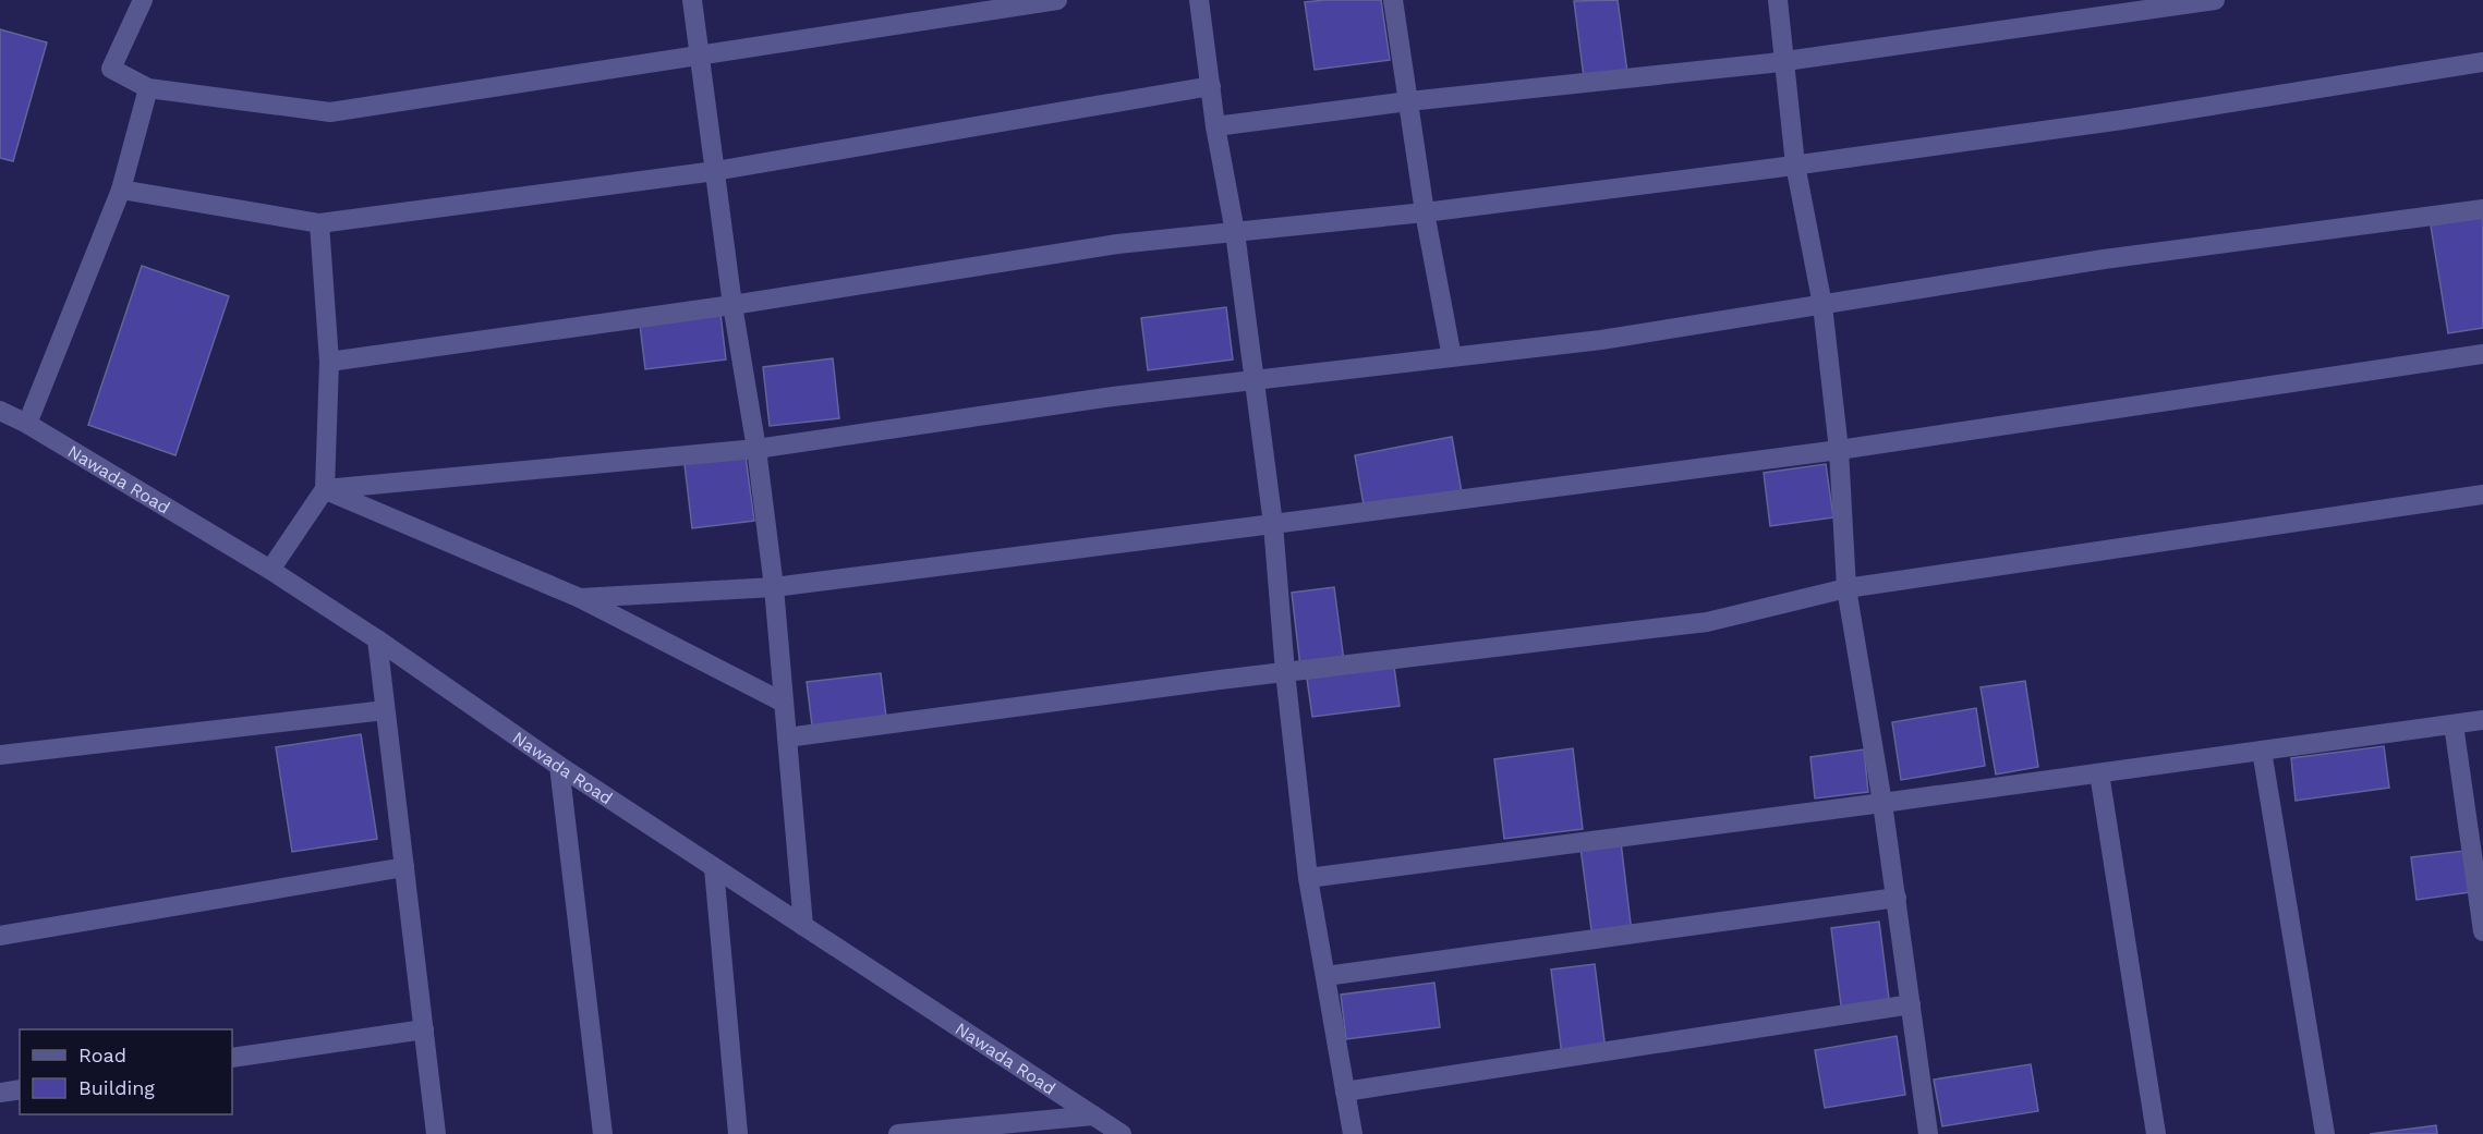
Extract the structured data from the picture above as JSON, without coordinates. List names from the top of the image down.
{
  "streets": {
    "street": ["Nawada Road"]
  },
  "legend": ["Road", "Building"]
}
